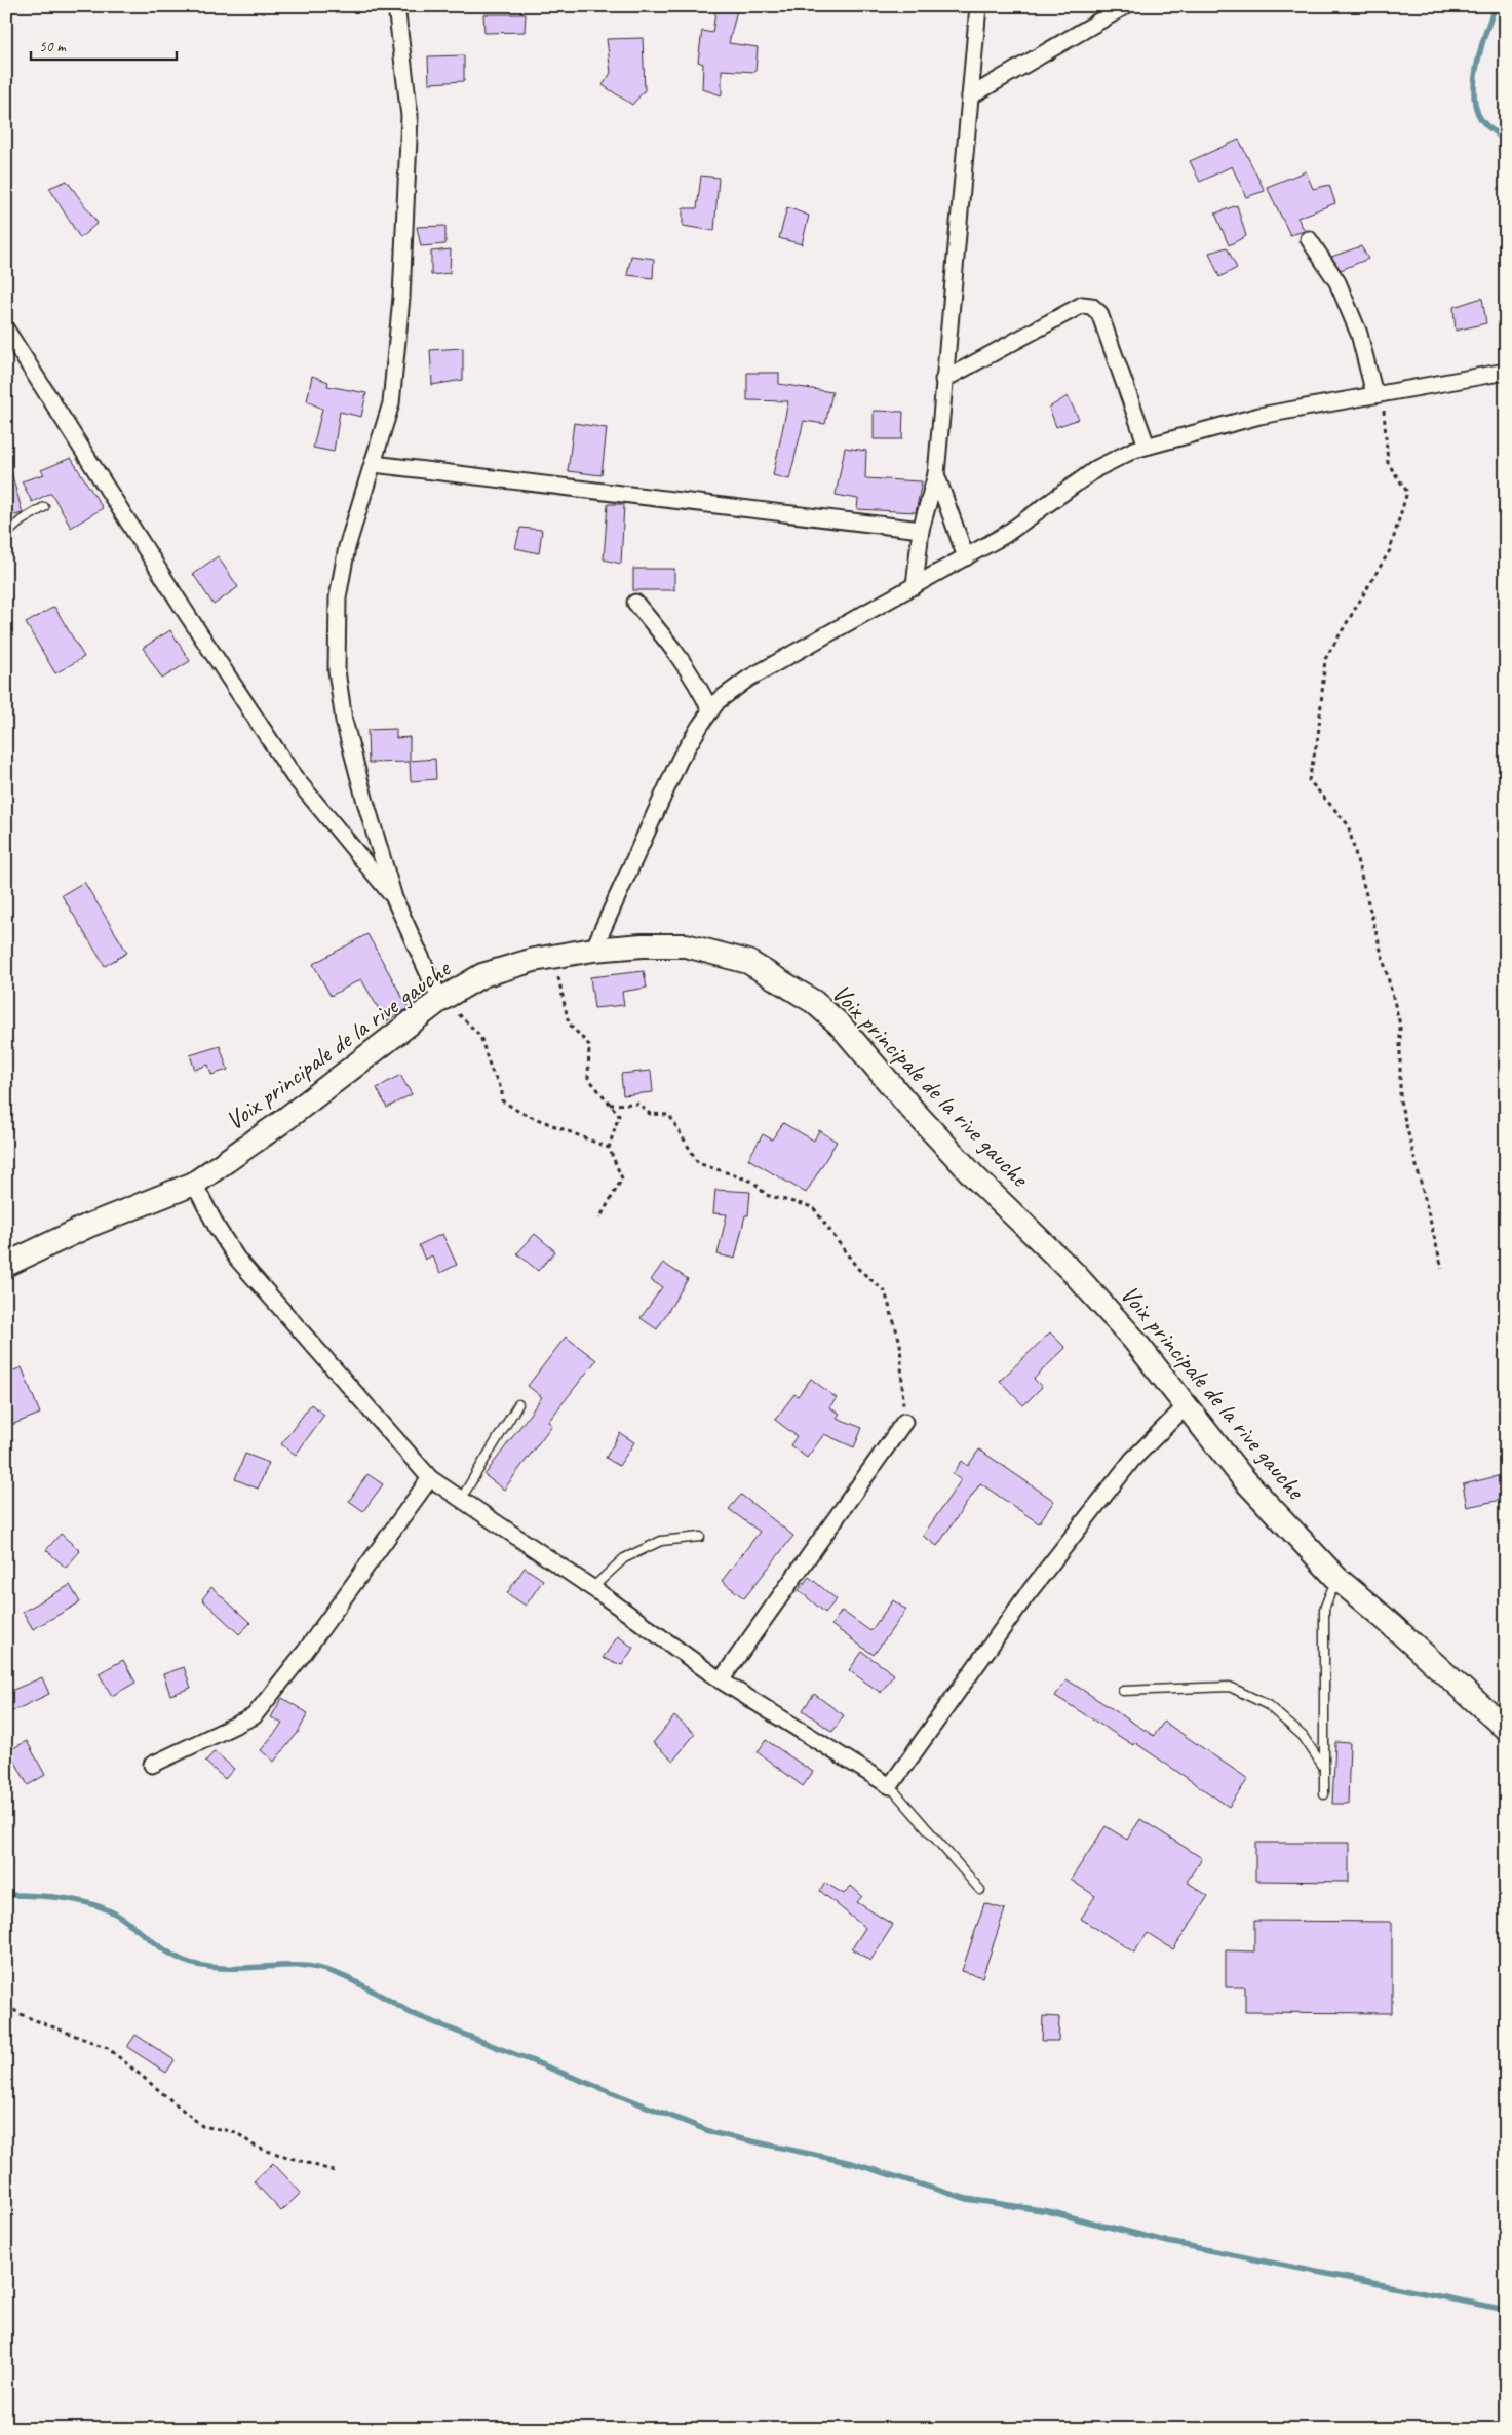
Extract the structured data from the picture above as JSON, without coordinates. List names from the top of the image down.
{
  "streets": {
    "street": ["Voix principale de la rive gauche"]
  },
  "scale_bar": "50 m"
}
